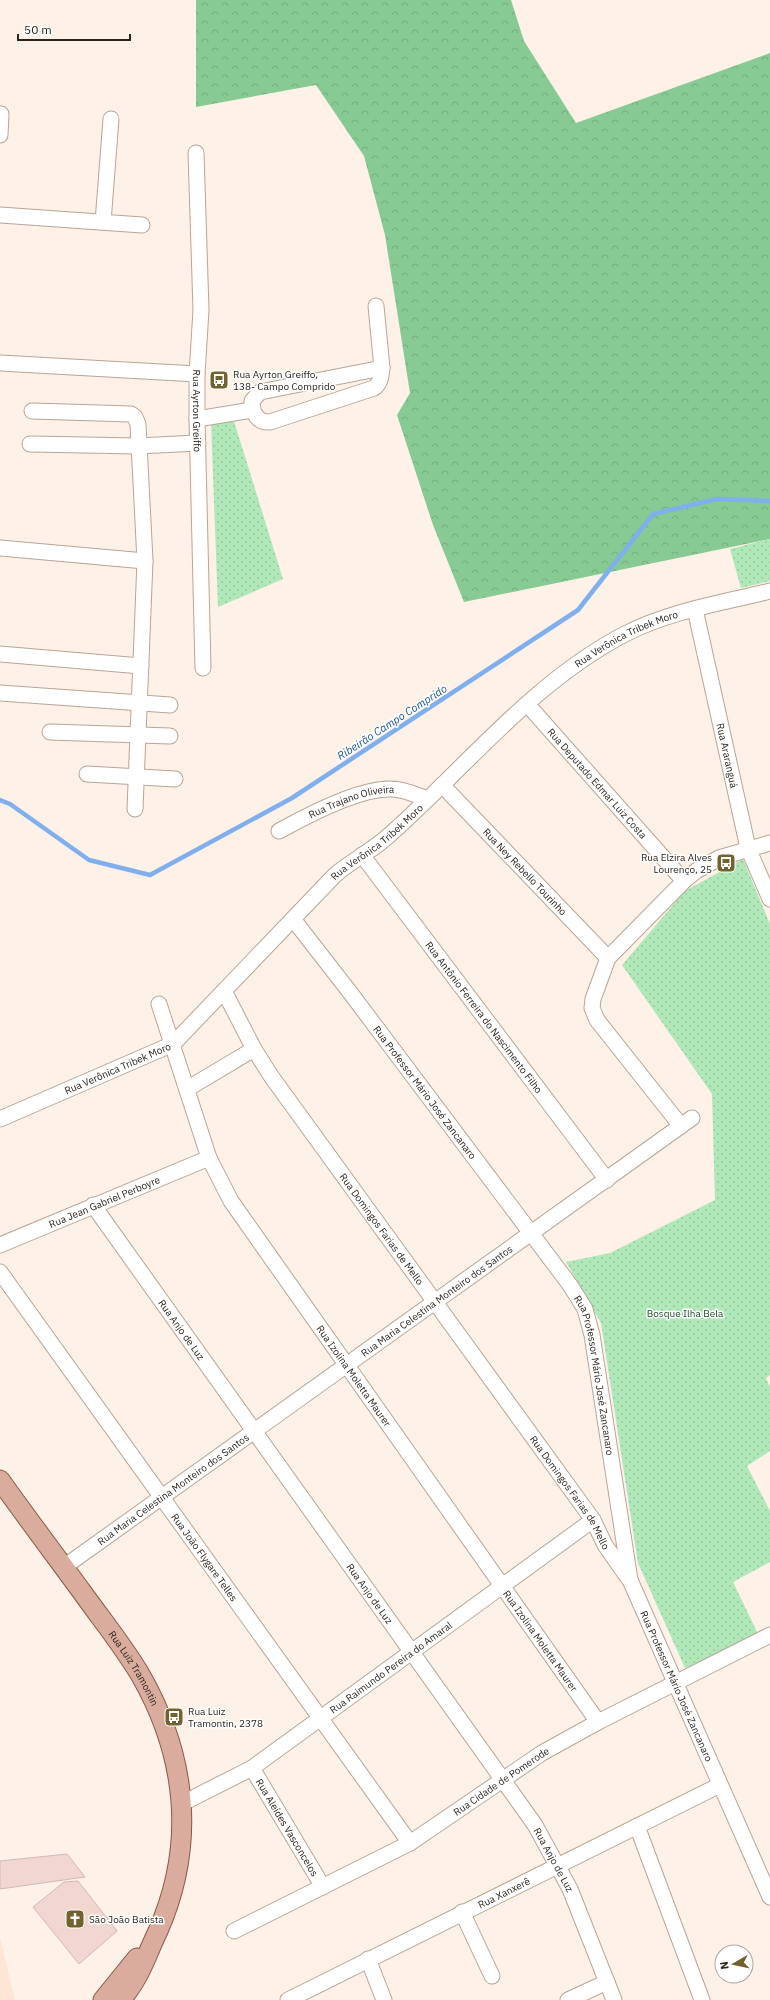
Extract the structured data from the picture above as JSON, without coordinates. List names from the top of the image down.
{
  "streets": {
    "main road": ["Rua Luiz Tramontin"],
    "street": [
      "Rua Ayrton Greiffo",
      "Rua Verônica Tribek Moro",
      "Rua Araranguá",
      "Rua Deputado Edmar Luiz Costa",
      "Rua Trajano Oliveira",
      "Rua Ney Rebello Tourinho",
      "Rua Antônio Ferreira do Nascimento Filho",
      "Rua Professor Mário José Zancanaro",
      "Rua Jean Gabriel Perboyre",
      "Rua Domingos Farias de Mello",
      "Rua Maria Celestina Monteiro dos Santos",
      "Rua Anjo de Luz",
      "Rua Izolina Moletta Maurer",
      "Rua João Flygare Telles",
      "Rua Raimundo Pereira do Amaral",
      "Rua Cidade de Pomerode",
      "Rua Aleídes Vasconcelos",
      "Rua Xanxerê"
    ]
  },
  "crossings": [
    ["Rua Verônica Tribek Moro", "Rua Araranguá"],
    ["Rua Verônica Tribek Moro", "Rua Deputado Edmar Luiz Costa"],
    ["Rua Verônica Tribek Moro", "Rua Trajano Oliveira"],
    ["Rua Verônica Tribek Moro", "Rua Ney Rebello Tourinho"],
    ["Rua Verônica Tribek Moro", "Rua Antônio Ferreira do Nascimento Filho"],
    ["Rua Verônica Tribek Moro", "Rua Professor Mário José Zancanaro"],
    ["Rua Verônica Tribek Moro", "Rua Domingos Farias de Mello"],
    ["Rua Verônica Tribek Moro", "Rua Izolina Moletta Maurer"],
    ["Rua Ney Rebello Tourinho", "Rua Maria Celestina Monteiro dos Santos"],
    ["Rua Antônio Ferreira do Nascimento Filho", "Rua Maria Celestina Monteiro dos Santos"],
    ["Rua Professor Mário José Zancanaro", "Rua Domingos Farias de Mello"],
    ["Rua Professor Mário José Zancanaro", "Rua Maria Celestina Monteiro dos Santos"],
    ["Rua Professor Mário José Zancanaro", "Rua Cidade de Pomerode"],
    ["Rua Professor Mário José Zancanaro", "Rua Xanxerê"],
    ["Rua Jean Gabriel Perboyre", "Rua Anjo de Luz"],
    ["Rua Jean Gabriel Perboyre", "Rua Izolina Moletta Maurer"],
    ["Rua Domingos Farias de Mello", "Rua Maria Celestina Monteiro dos Santos"],
    ["Rua Domingos Farias de Mello", "Rua Raimundo Pereira do Amaral"],
    ["Rua Maria Celestina Monteiro dos Santos", "Rua Anjo de Luz"],
    ["Rua Maria Celestina Monteiro dos Santos", "Rua Izolina Moletta Maurer"],
    ["Rua Maria Celestina Monteiro dos Santos", "Rua João Flygare Telles"],
    ["Rua Maria Celestina Monteiro dos Santos", "Rua Luiz Tramontin"],
    ["Rua Anjo de Luz", "Rua Raimundo Pereira do Amaral"],
    ["Rua Anjo de Luz", "Rua Cidade de Pomerode"],
    ["Rua Anjo de Luz", "Rua Xanxerê"],
    ["Rua Izolina Moletta Maurer", "Rua Raimundo Pereira do Amaral"],
    ["Rua Izolina Moletta Maurer", "Rua Cidade de Pomerode"],
    ["Rua João Flygare Telles", "Rua Raimundo Pereira do Amaral"],
    ["Rua João Flygare Telles", "Rua Cidade de Pomerode"],
    ["Rua Raimundo Pereira do Amaral", "Rua Luiz Tramontin"],
    ["Rua Raimundo Pereira do Amaral", "Rua Aleídes Vasconcelos"],
    ["Rua Cidade de Pomerode", "Rua Aleídes Vasconcelos"]
  ],
  "water": ["Ribeirão Campo Comprido"],
  "parks": ["Bosque Ilha Bela"],
  "places": {
    "bus stop": ["Rua Ayrton Greiffo, 138- Campo Comprido", "Rua Elzira Alves Lourenço, 25", "Rua Luiz Tramontin, 2378"],
    "church": ["São João Batista"]
  },
  "scale_bar": "50 m",
  "north": "left"
}
